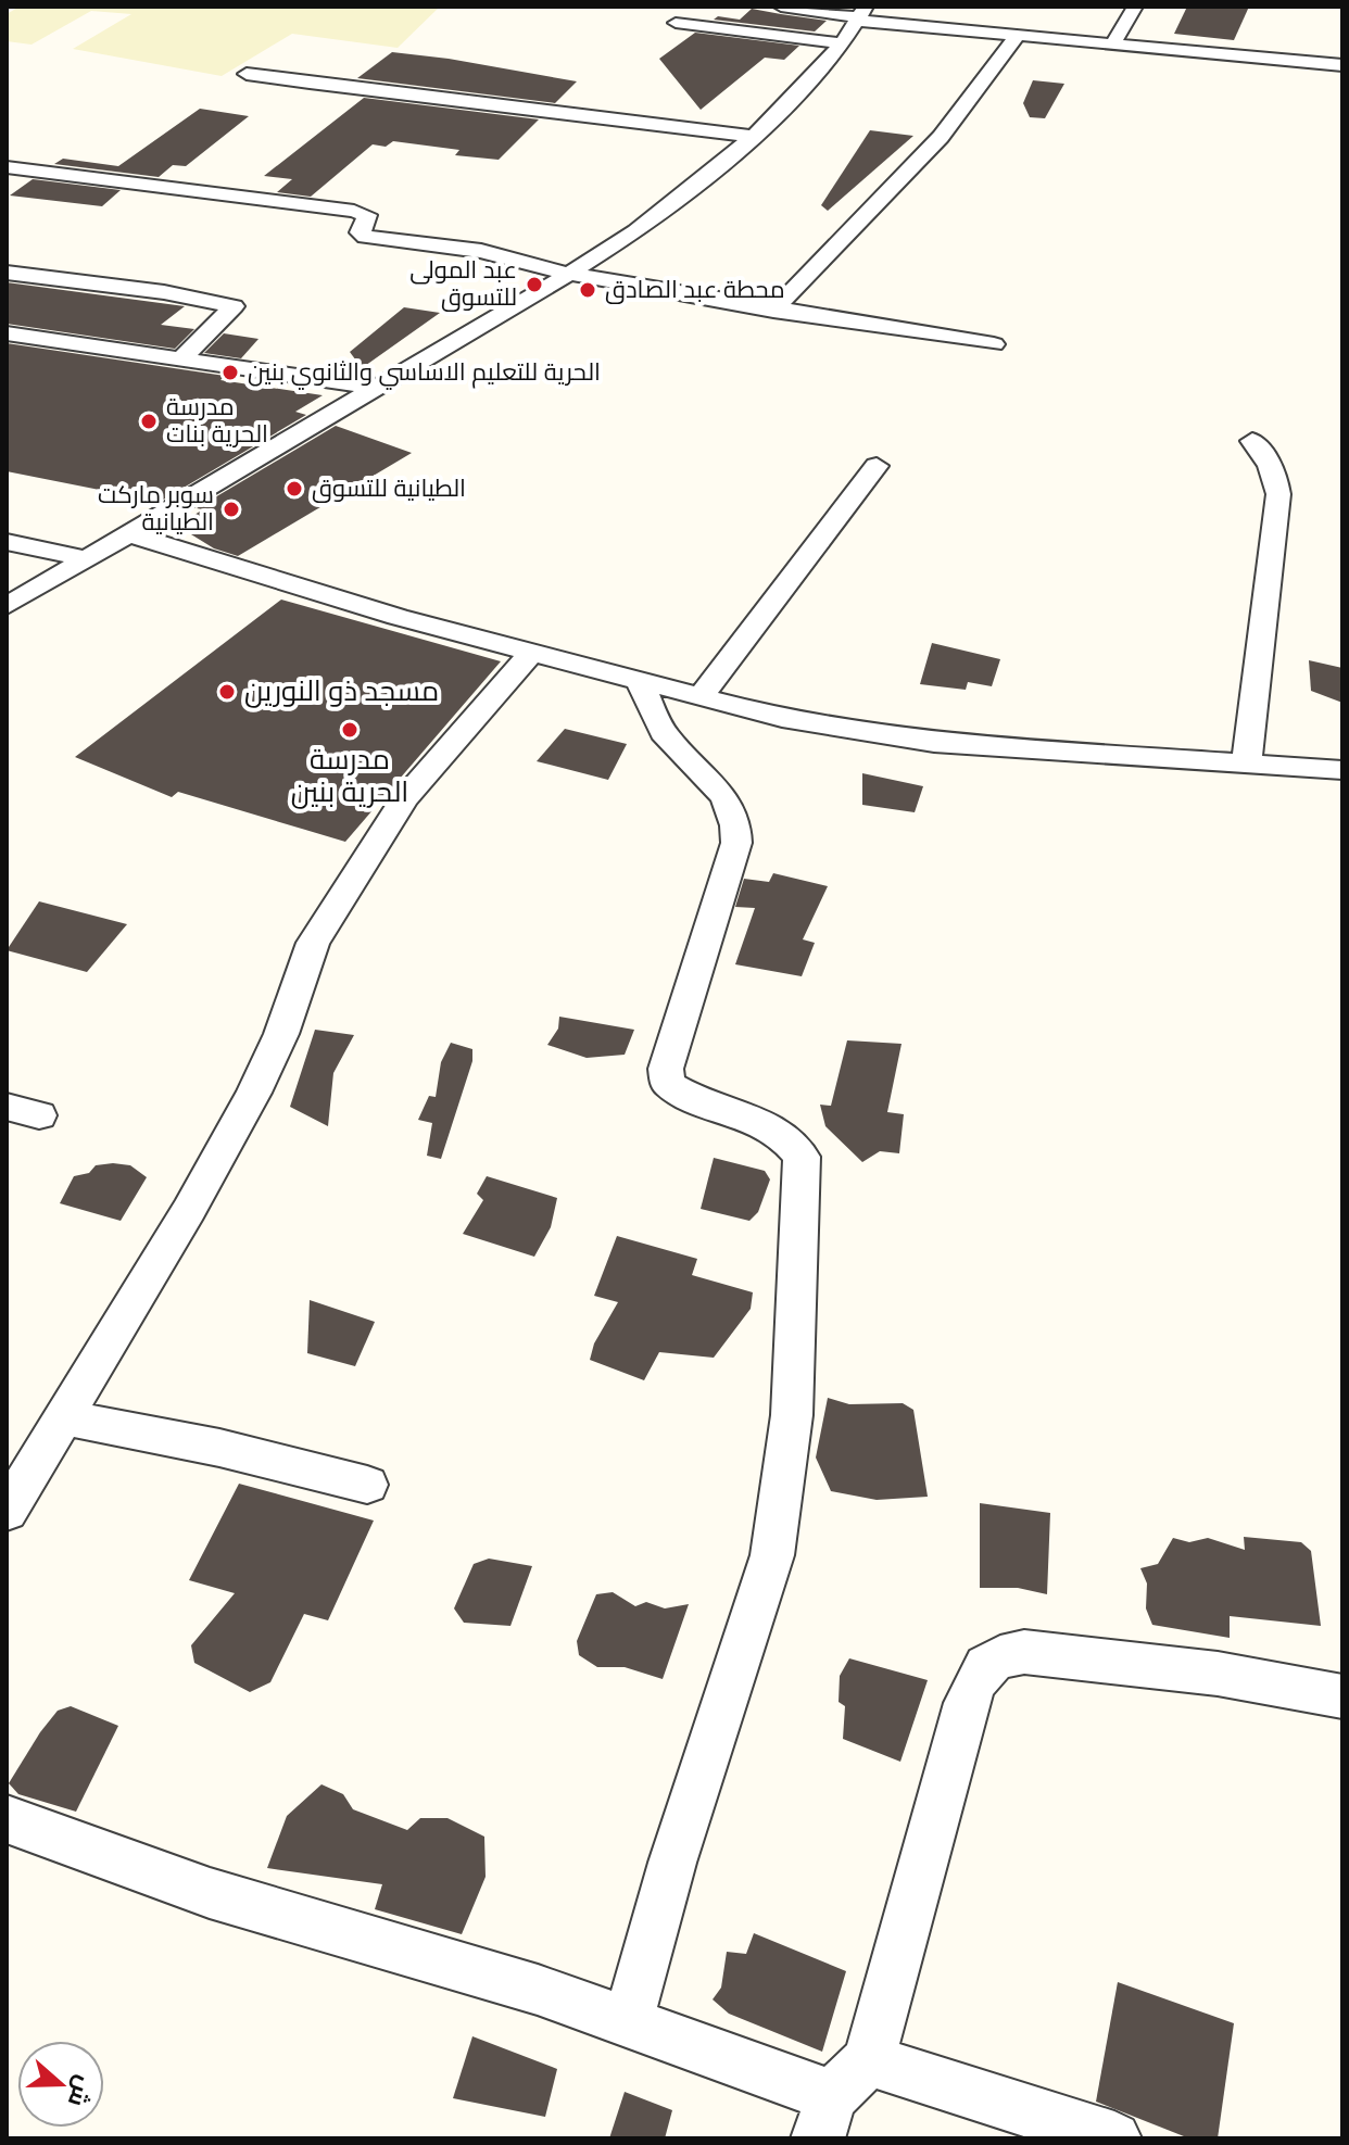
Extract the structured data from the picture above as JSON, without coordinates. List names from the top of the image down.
{
  "places": [
    "عبد المولى للتسوق",
    "محطة عبد الصادق",
    "الحرية للتعليم الاساسي والثانوي بنين",
    "مدرسة الحرية بنات",
    "الطيانية للتسوق",
    "سوبر ماركت الطيانية",
    "مسجد ذو النورين",
    "مدرسة الحرية بنين"
  ],
  "north": "right"
}
